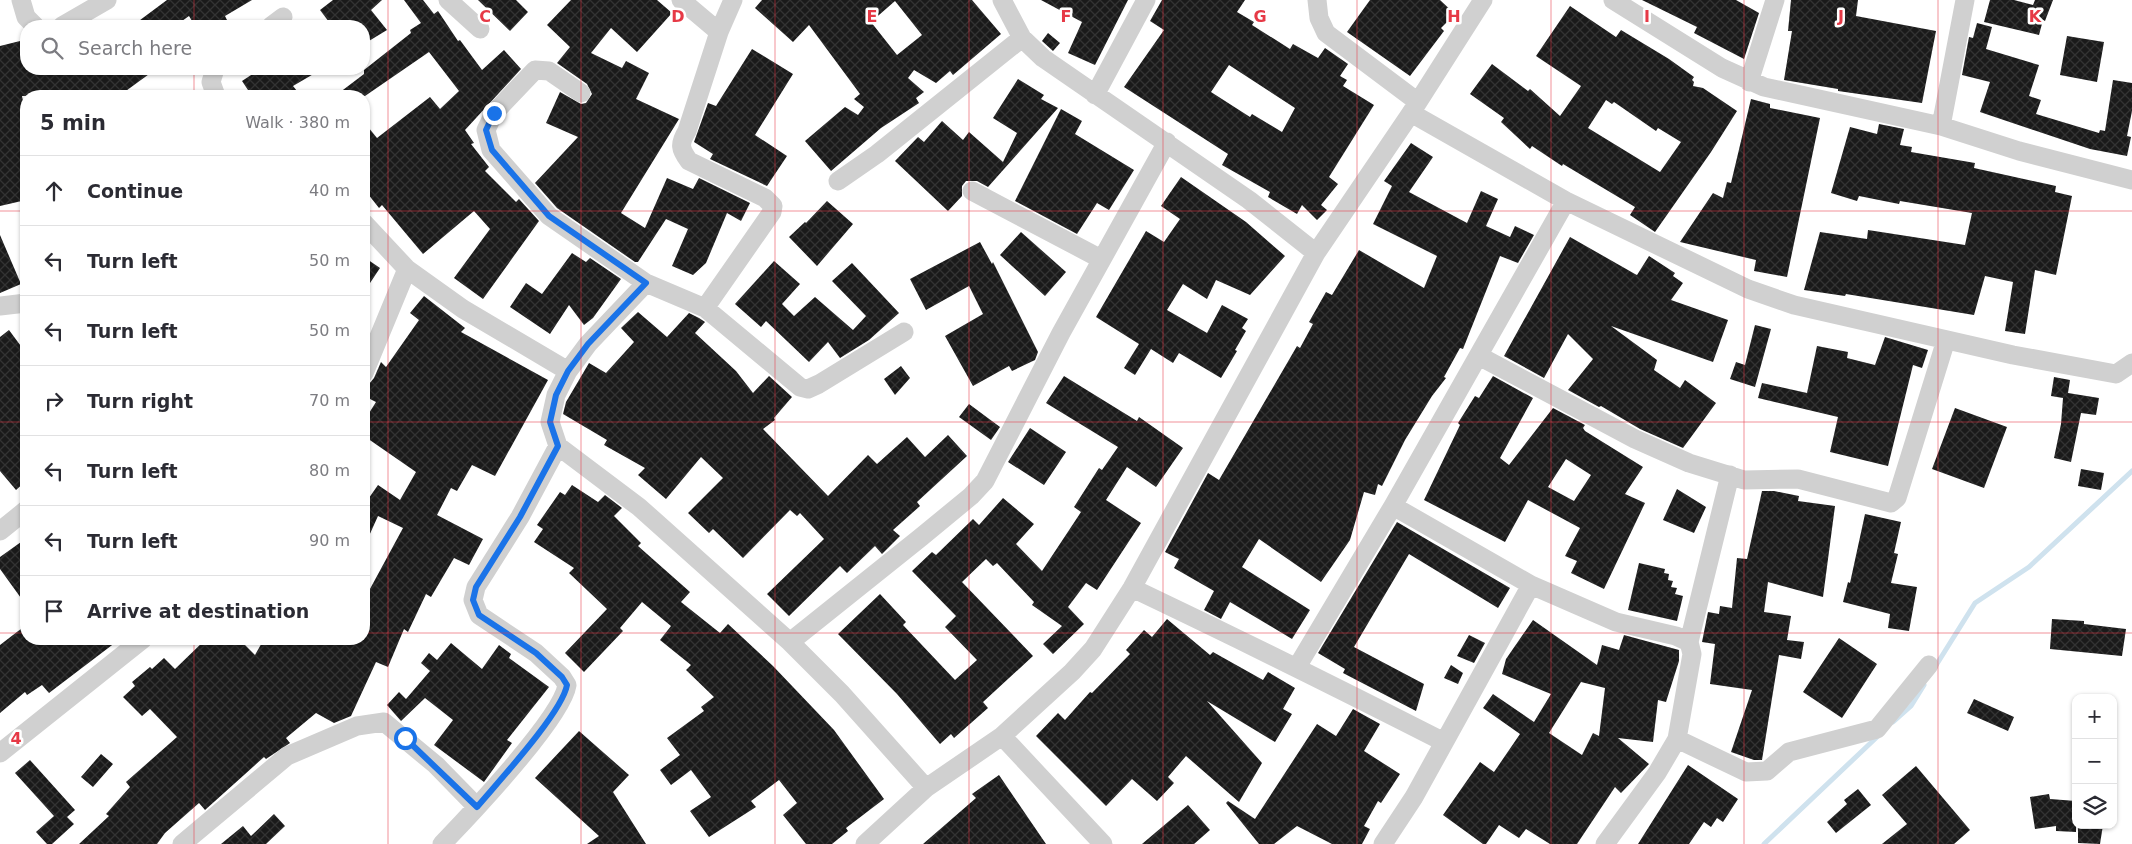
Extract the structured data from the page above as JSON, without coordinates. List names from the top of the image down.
{
  "page": {
    "search": "Search here",
    "heading": ["5 min", "Walk · 380 m"],
    "list": [
      ["Continue", "40 m"],
      ["Turn left", "50 m"],
      ["Turn left", "50 m"],
      ["Turn right", "70 m"],
      ["Turn left", "80 m"],
      ["Turn left", "90 m"],
      "Arrive at destination"
    ],
    "map_buttons": ["+", "−"]
  },
  "grid": {
    "columns": [
      "C",
      "D",
      "E",
      "F",
      "G",
      "H",
      "I",
      "J",
      "K"
    ],
    "rows": ["4"]
  }
}
